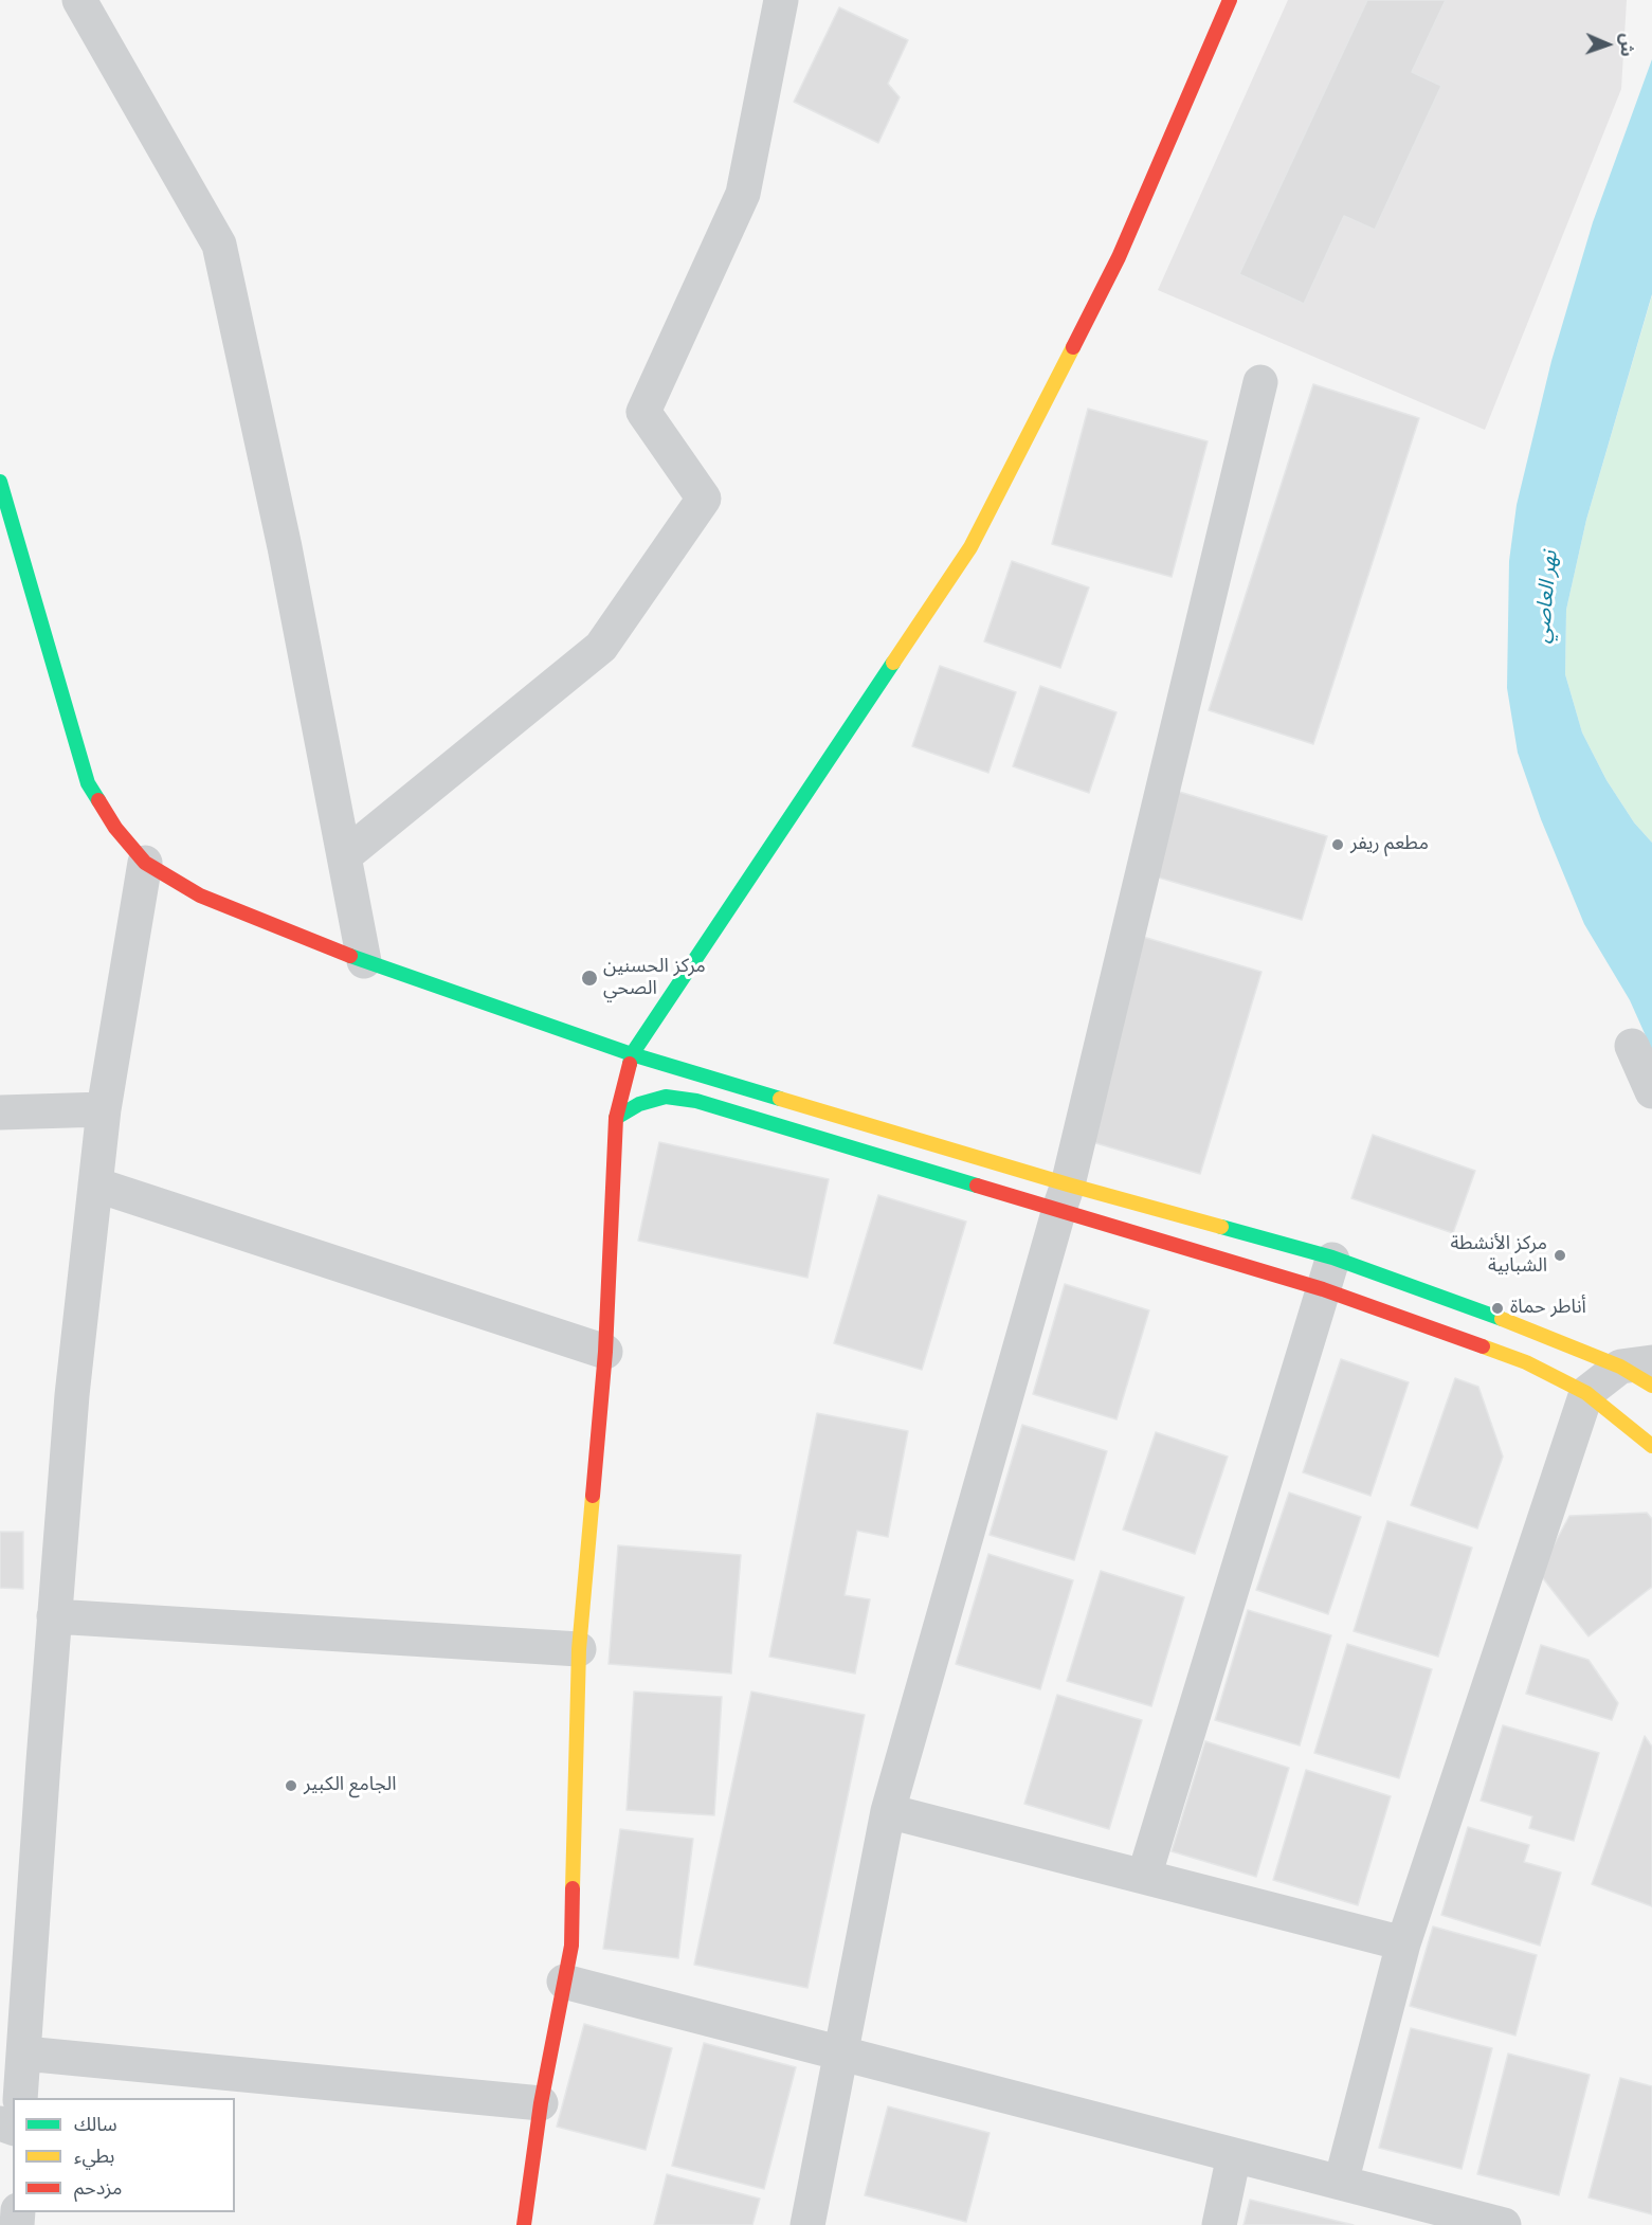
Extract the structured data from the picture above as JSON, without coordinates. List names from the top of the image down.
{
  "water": ["نهر العاصي"],
  "places": [
    "مطعم ريفر",
    "مركز الحسنين الصحي",
    "مركز الأنشطة الشبابية",
    "أناطر حماة",
    "الجامع الكبير"
  ],
  "legend": ["سالك", "بطيء", "مزدحم"],
  "north": "right"
}
